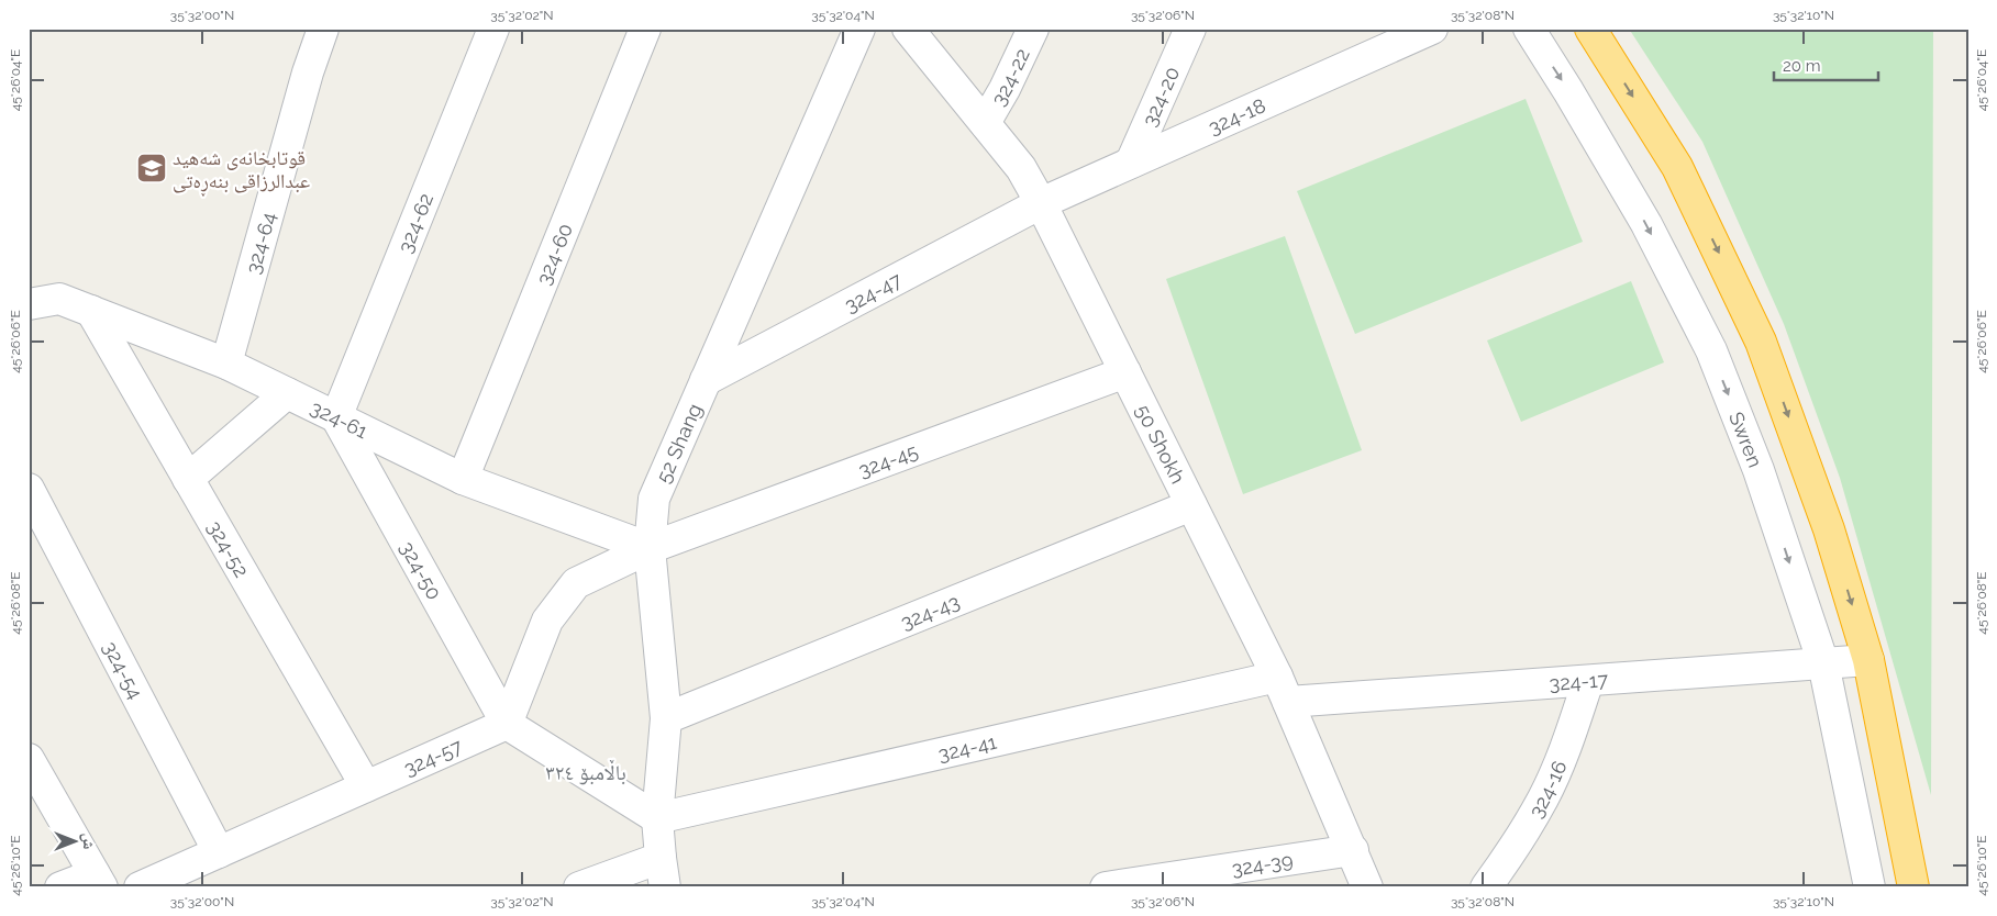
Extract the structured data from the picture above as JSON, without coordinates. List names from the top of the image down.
{
  "streets": {
    "street": [
      "324-22",
      "324-20",
      "324-18",
      "324-62",
      "324-64",
      "324-60",
      "324-47",
      "324-61",
      "Swren",
      "52 Shang",
      "50 Shokh",
      "324-45",
      "324-52",
      "324-50",
      "324-43",
      "324-54",
      "324-17",
      "324-41",
      "324-57",
      "324-16",
      "324-39"
    ]
  },
  "crossings": [
    ["324-22", "50 Shokh"],
    ["324-20", "324-18"],
    ["324-18", "324-47"],
    ["324-18", "50 Shokh"],
    ["324-62", "324-61"],
    ["324-62", "324-50"],
    ["324-64", "324-61"],
    ["324-60", "324-61"],
    ["324-47", "52 Shang"],
    ["324-47", "50 Shokh"],
    ["324-61", "52 Shang"],
    ["324-61", "324-45"],
    ["324-61", "324-52"],
    ["324-61", "324-50"],
    ["Swren", "324-17"],
    ["52 Shang", "324-45"],
    ["52 Shang", "324-43"],
    ["52 Shang", "324-41"],
    ["50 Shokh", "324-45"],
    ["50 Shokh", "324-43"],
    ["50 Shokh", "324-17"],
    ["50 Shokh", "324-41"],
    ["50 Shokh", "324-39"],
    ["324-52", "324-57"],
    ["324-50", "324-57"],
    ["324-54", "324-57"],
    ["324-17", "324-41"],
    ["324-17", "324-16"]
  ],
  "one_way": ["Swren"],
  "districts": ["باڵامبۆ ٣٢٤"],
  "places": {
    "school or university": ["قوتابخانەی شەهید عبدالرزاقی بنەڕەتی"]
  },
  "scale_bar": "20 m",
  "north": "right",
  "coordinates": [
    "35°32'00\"N",
    "35°32'02\"N",
    "35°32'04\"N",
    "35°32'06\"N",
    "35°32'08\"N",
    "35°32'10\"N",
    "45°26'04\"E",
    "45°26'06\"E",
    "45°26'08\"E",
    "45°26'10\"E"
  ]
}
